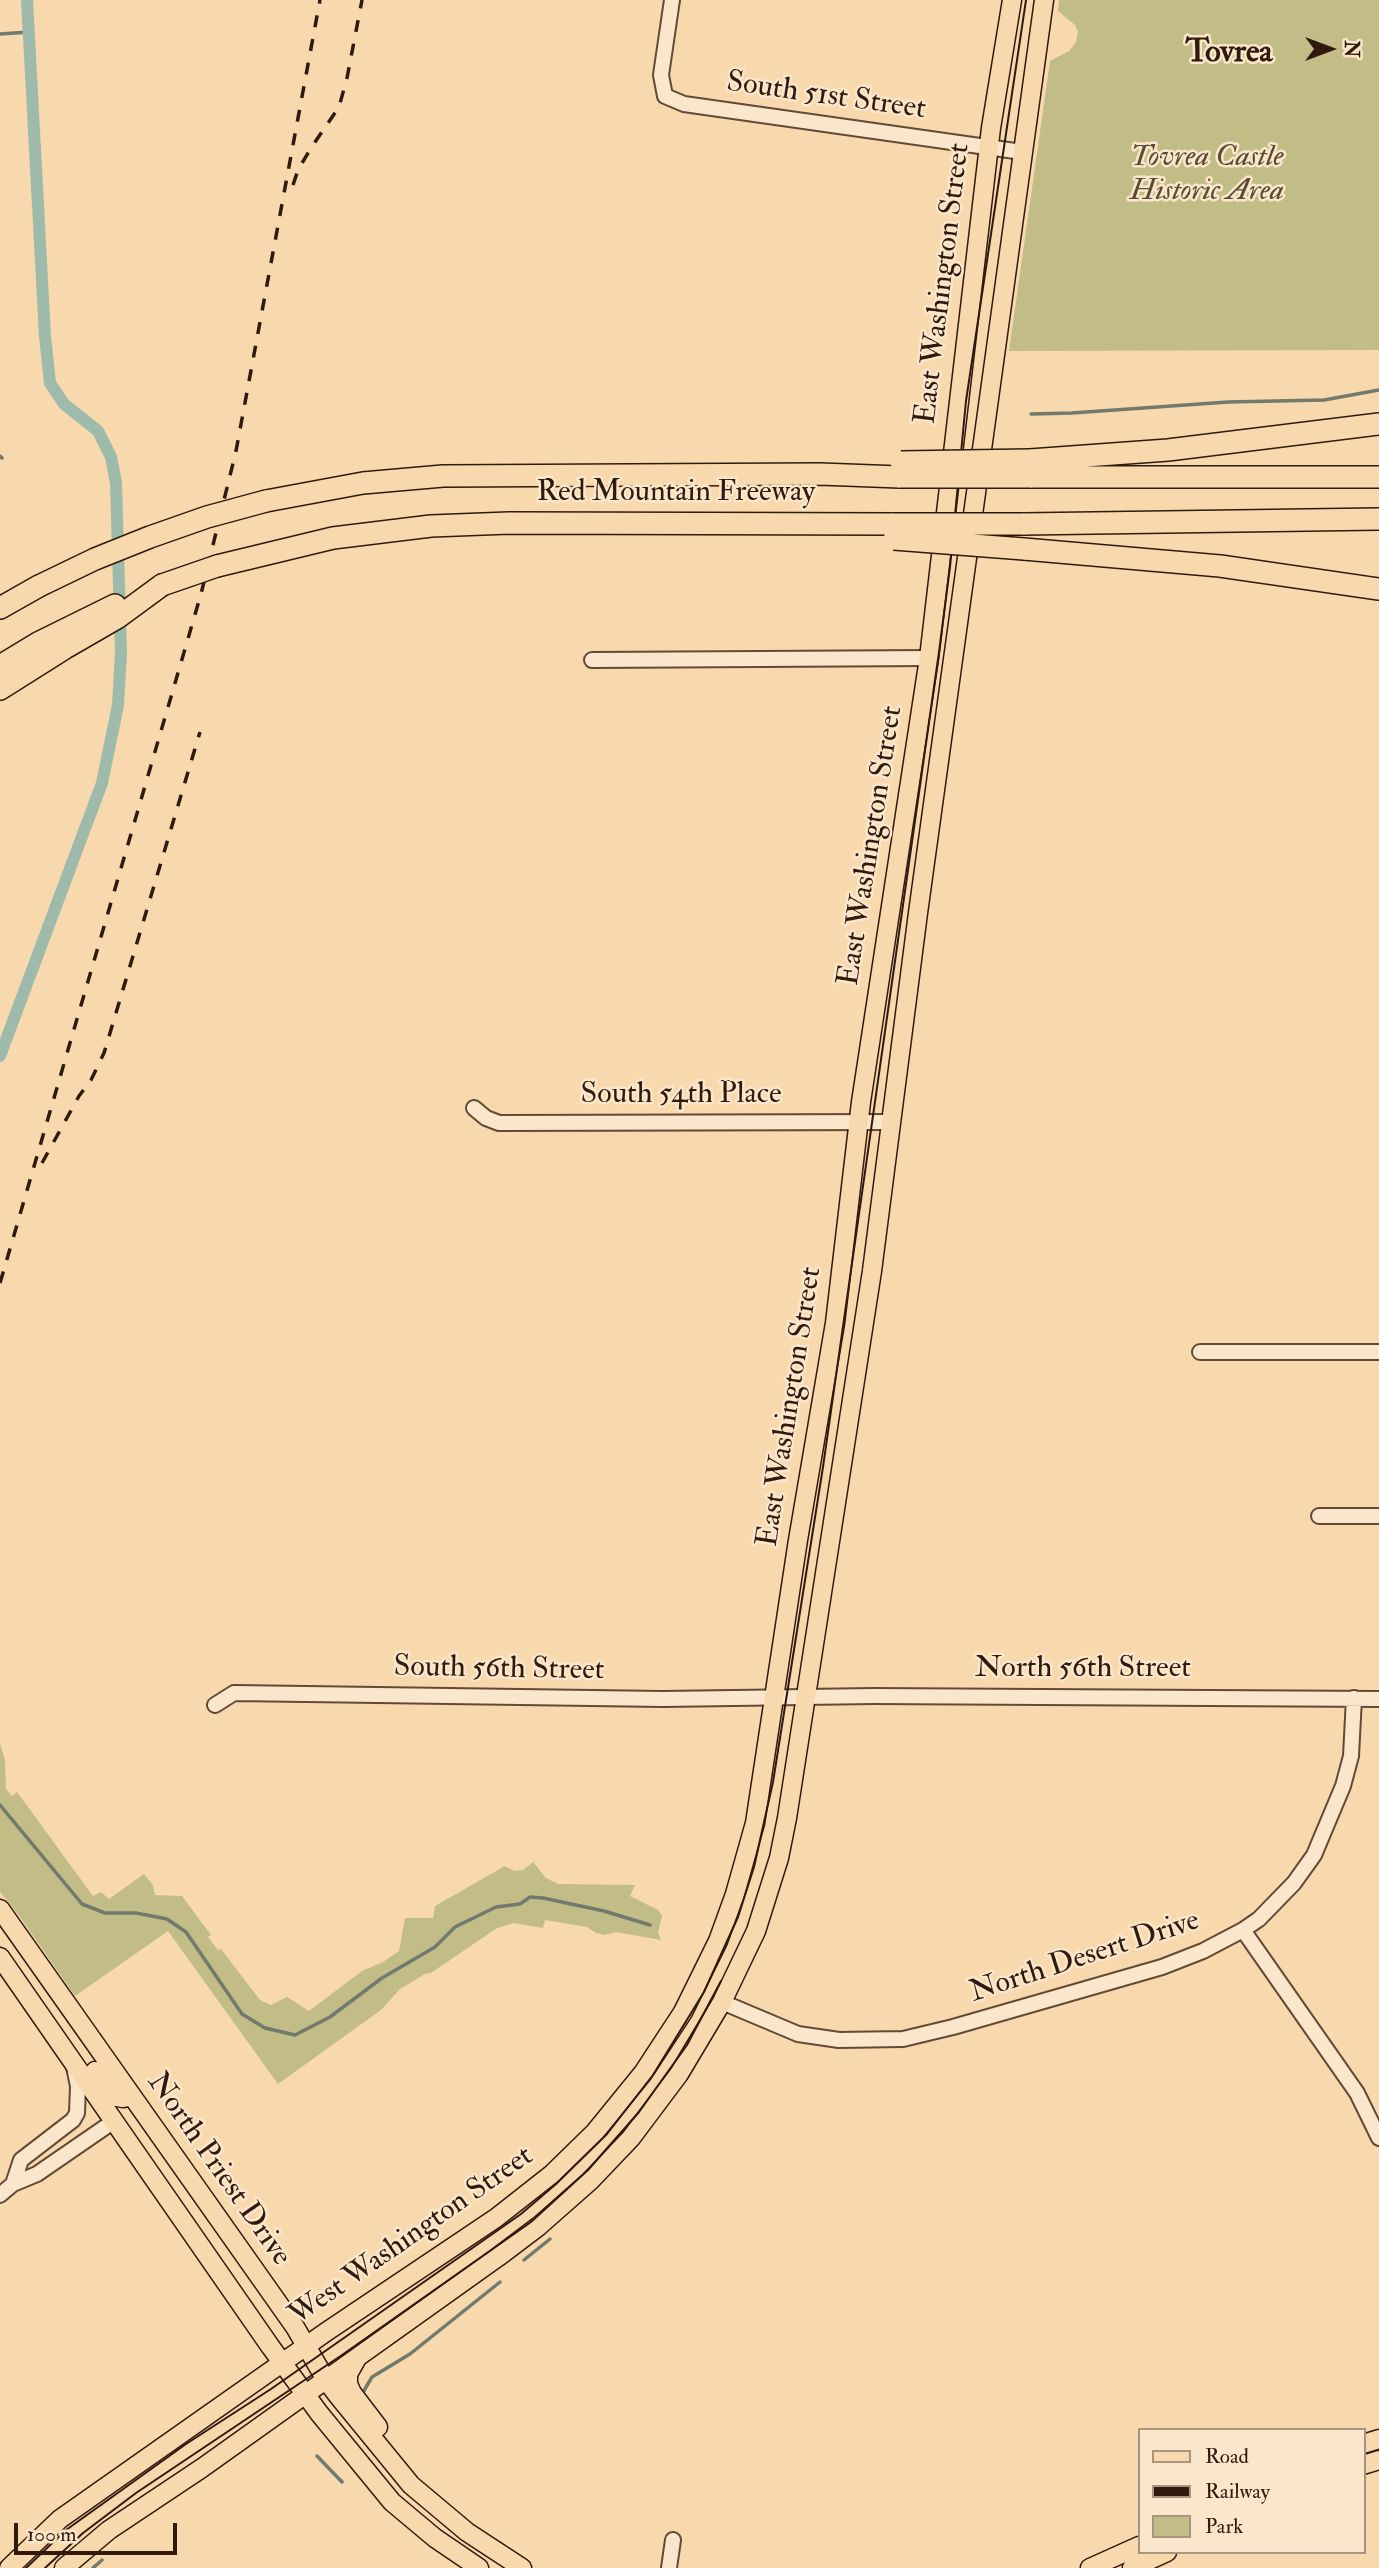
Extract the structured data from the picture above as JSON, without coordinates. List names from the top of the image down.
{
  "streets": {
    "highway": ["Red Mountain Freeway"],
    "main road": ["East Washington Street", "North Priest Drive", "West Washington Street"],
    "street": [
      "South 51st Street",
      "South 54th Place",
      "South 56th Street",
      "North 56th Street",
      "North Desert Drive"
    ]
  },
  "crossings": [
    ["South 51st Street", "East Washington Street"],
    ["East Washington Street", "South 54th Place"],
    ["East Washington Street", "South 56th Street"],
    ["East Washington Street", "North 56th Street"],
    ["East Washington Street", "West Washington Street"],
    ["South 56th Street", "North 56th Street"],
    ["South 56th Street", "West Washington Street"],
    ["North 56th Street", "North Desert Drive"],
    ["North 56th Street", "West Washington Street"],
    ["North Desert Drive", "West Washington Street"],
    ["North Priest Drive", "West Washington Street"]
  ],
  "districts": ["Tovrea"],
  "parks": ["Tovrea Castle Historic Area"],
  "legend": ["Road", "Railway", "Park"],
  "scale_bar": "100 m",
  "north": "right"
}
